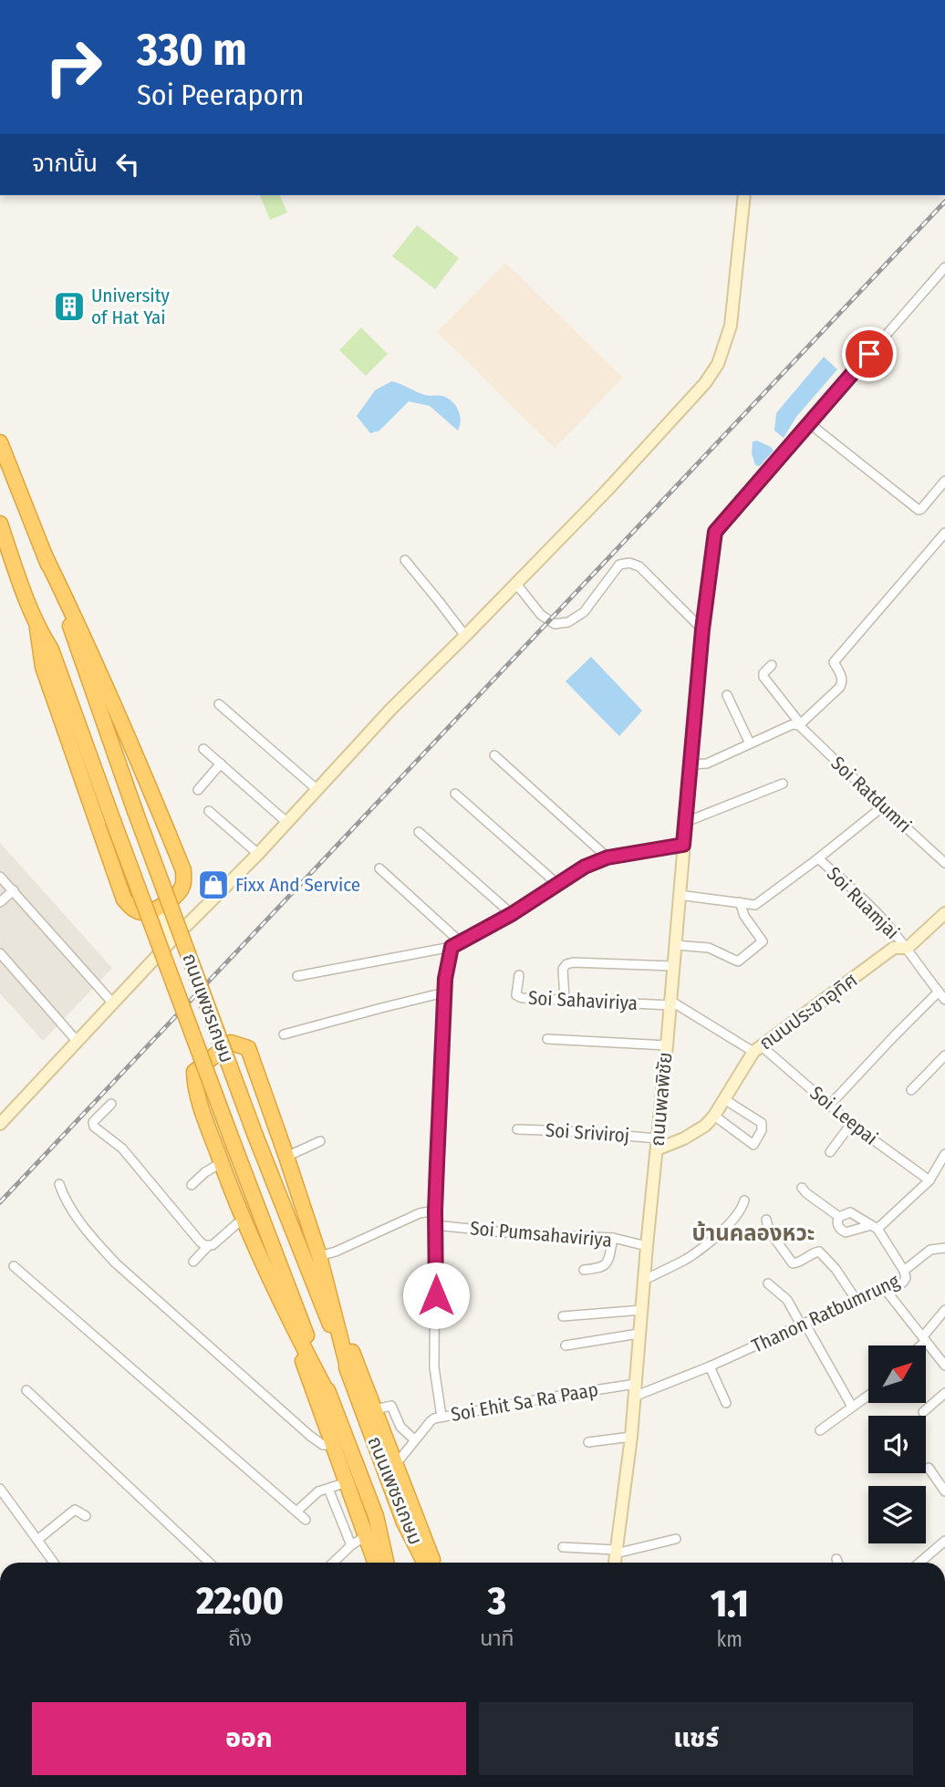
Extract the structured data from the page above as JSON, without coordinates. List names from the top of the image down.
{
  "streets": {
    "highway": ["ถนนเพชรเกษม"],
    "street": [
      "Soi Ratdumri",
      "Soi Ruamjai",
      "Soi Sahaviriya",
      "ถนนประชาอุทิศ",
      "ถนนพลพิชัย",
      "Soi Leepai",
      "Soi Sriviroj",
      "Soi Pumsahaviriya",
      "Thanon Ratbumrung",
      "Soi Ehit Sa Ra Paap"
    ]
  },
  "crossings": [
    ["Soi Ruamjai", "ถนนประชาอุทิศ"],
    ["Soi Sahaviriya", "ถนนพลพิชัย"],
    ["Soi Sahaviriya", "Soi Leepai"],
    ["ถนนประชาอุทิศ", "ถนนพลพิชัย"],
    ["ถนนประชาอุทิศ", "Soi Leepai"],
    ["ถนนประชาอุทิศ", "Soi Sriviroj"],
    ["ถนนพลพิชัย", "Soi Leepai"],
    ["ถนนพลพิชัย", "Soi Sriviroj"],
    ["ถนนพลพิชัย", "Soi Pumsahaviriya"],
    ["ถนนพลพิชัย", "Thanon Ratbumrung"],
    ["ถนนพลพิชัย", "Soi Ehit Sa Ra Paap"]
  ],
  "districts": ["บ้านคลองหวะ"],
  "places": {
    "building": ["University of Hat Yai"],
    "shop": ["Fixx And Service"]
  },
  "north": "top right",
  "page": {
    "turn": ["330 m", "Soi Peeraporn"],
    "then": "จากนั้น",
    "eta": [
      "22:00",
      "ถึง",
      "3",
      "นาที",
      "1.1",
      "km"
    ],
    "buttons": ["ออก", "แชร์"]
  }
}
